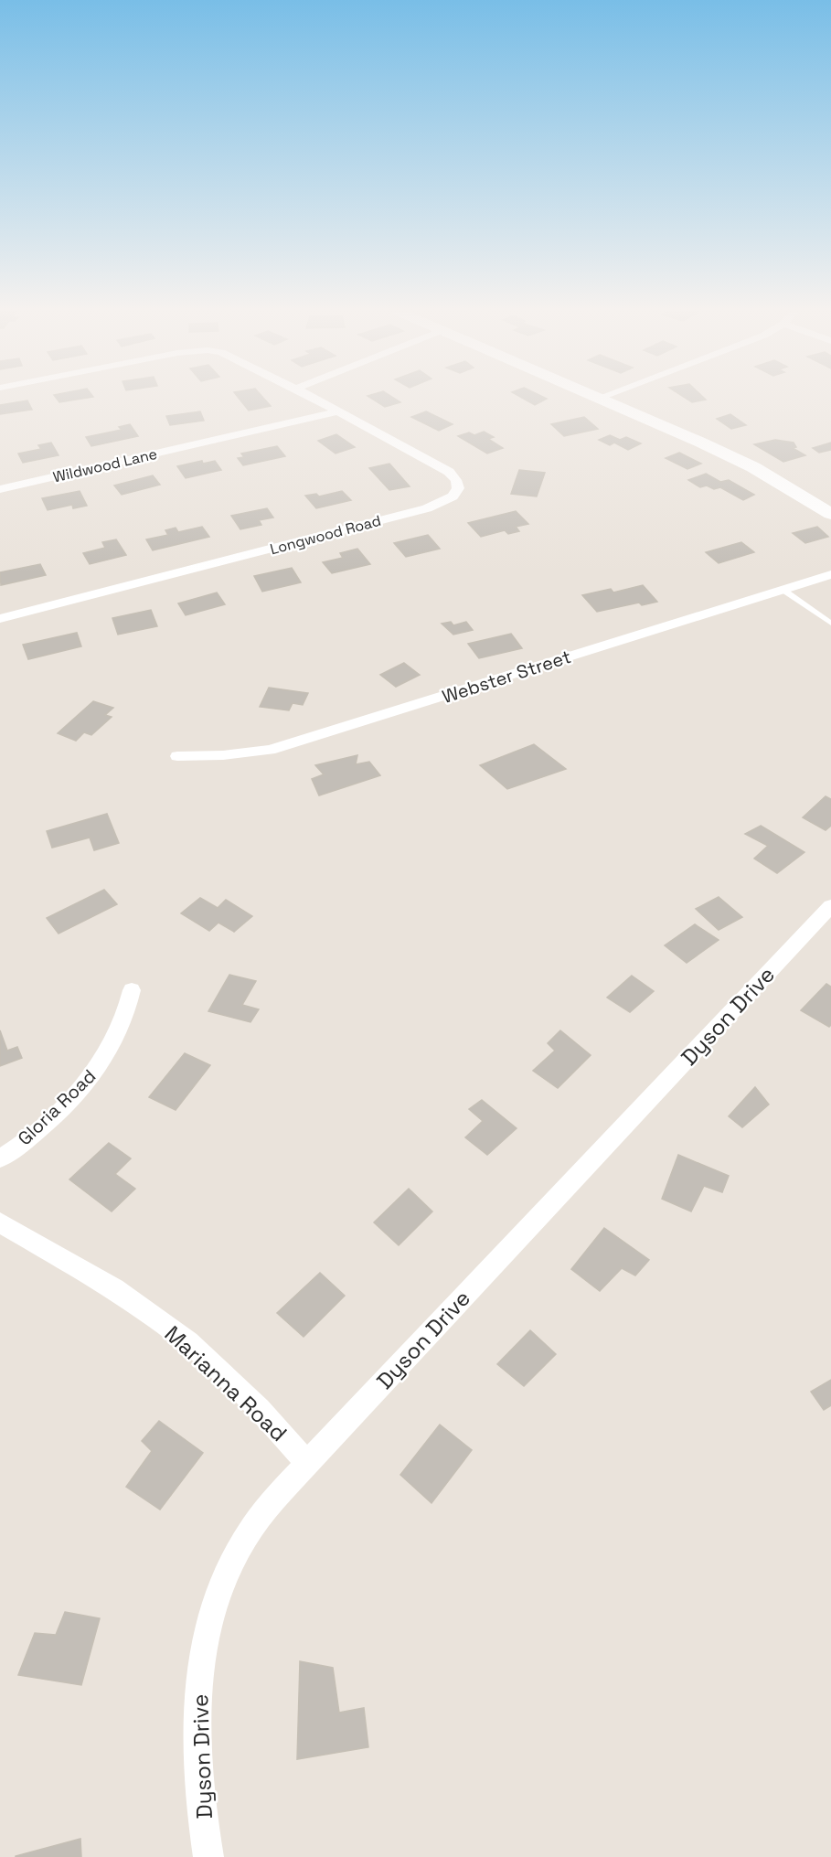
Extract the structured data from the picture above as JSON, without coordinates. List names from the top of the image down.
{
  "streets": {
    "street": [
      "Wildwood Lane",
      "Longwood Road",
      "Webster Street",
      "Dyson Drive",
      "Gloria Road",
      "Marianna Road"
    ]
  },
  "crossings": [
    ["Wildwood Lane", "Longwood Road"],
    ["Dyson Drive", "Marianna Road"]
  ]
}
